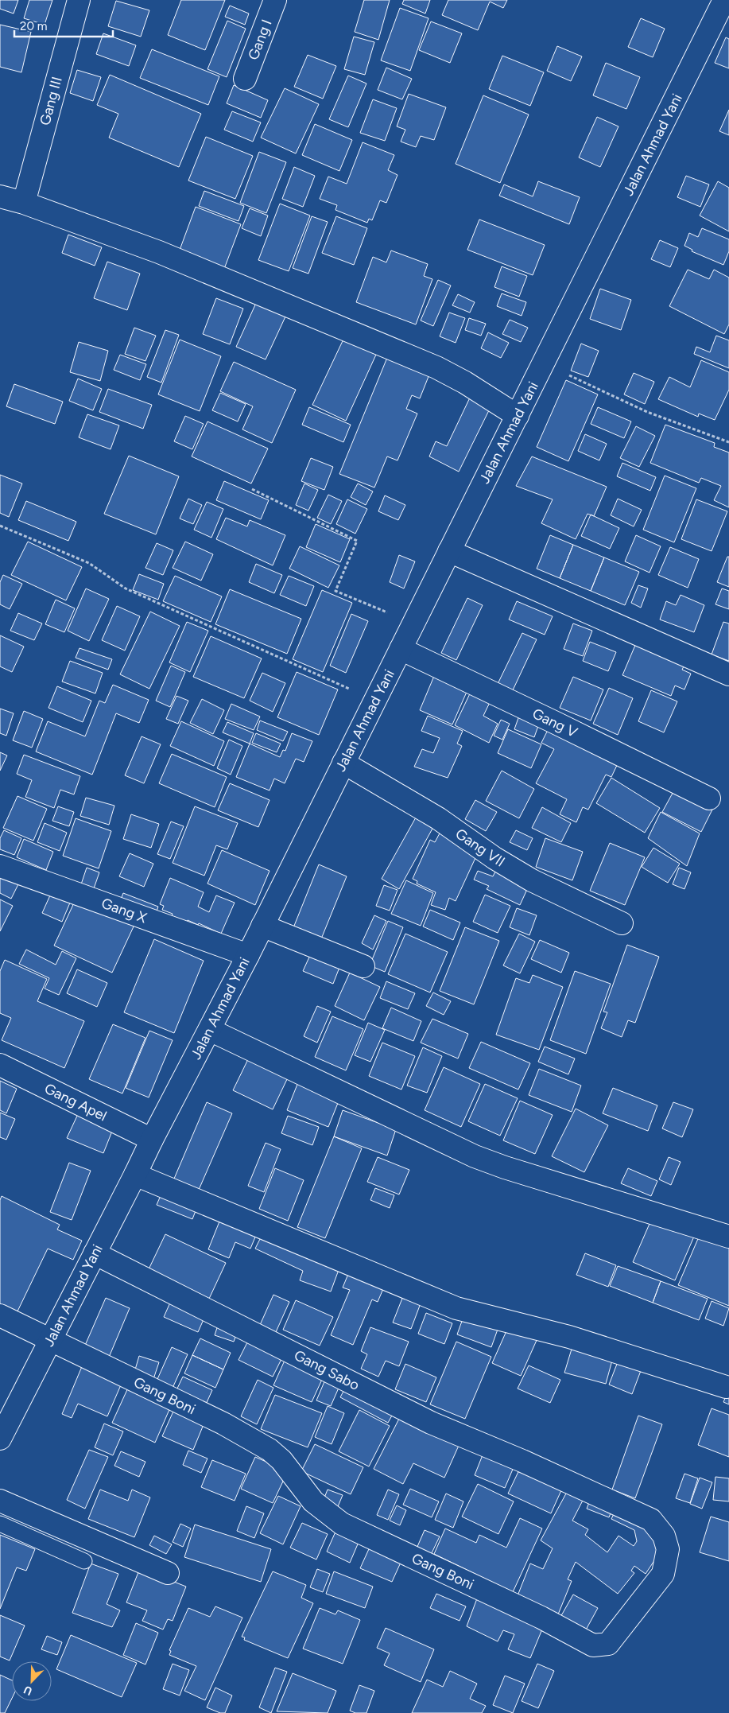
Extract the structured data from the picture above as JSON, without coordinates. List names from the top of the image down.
{
  "streets": {
    "street": [
      "Gang I",
      "Gang III",
      "Jalan Ahmad Yani",
      "Gang V",
      "Gang VII",
      "Gang X",
      "Gang Apel",
      "Gang Sabo",
      "Gang Boni"
    ]
  },
  "crossings": [
    ["Jalan Ahmad Yani", "Gang V"],
    ["Jalan Ahmad Yani", "Gang VII"],
    ["Jalan Ahmad Yani", "Gang X"],
    ["Jalan Ahmad Yani", "Gang Apel"],
    ["Jalan Ahmad Yani", "Gang Sabo"],
    ["Jalan Ahmad Yani", "Gang Boni"],
    ["Gang Sabo", "Gang Boni"]
  ],
  "scale_bar": "20 m",
  "north": "bottom left"
}
